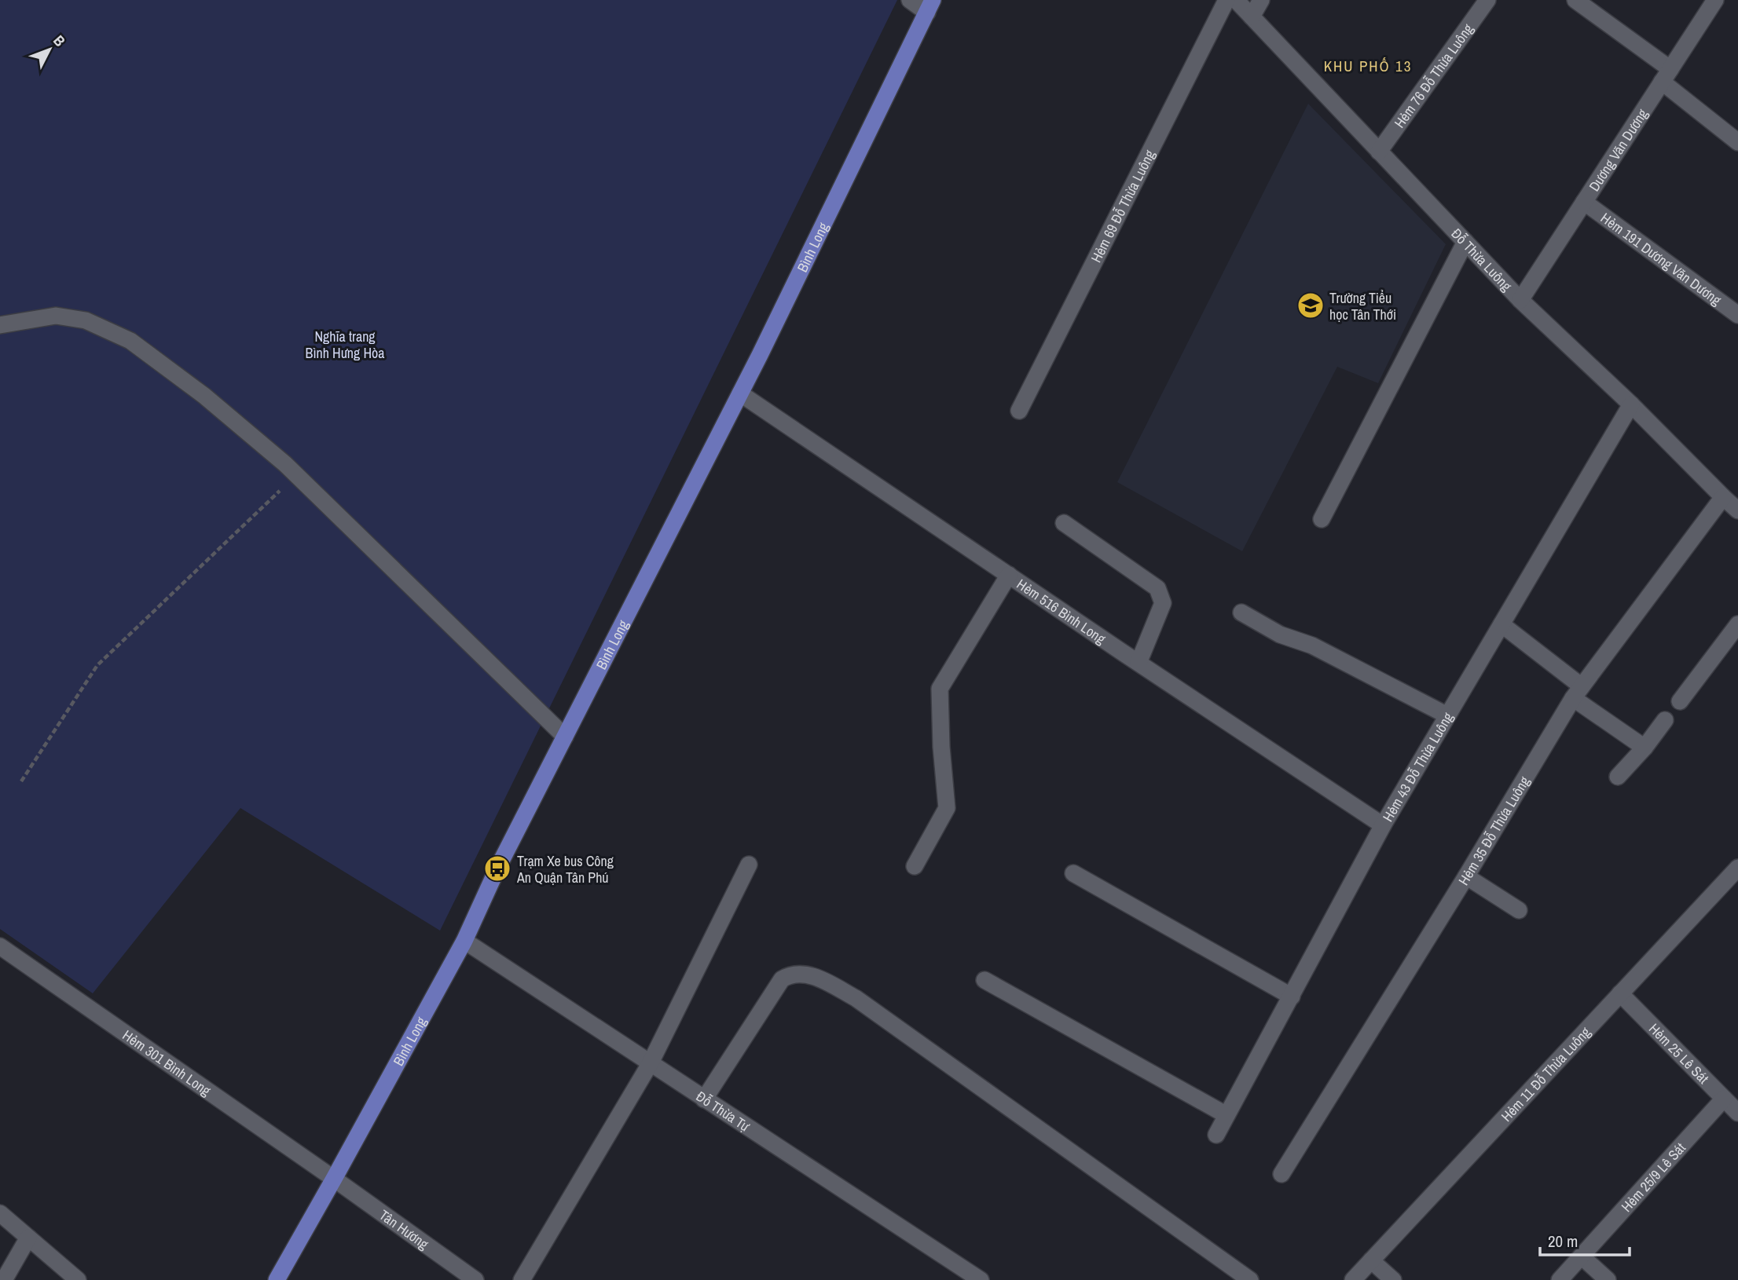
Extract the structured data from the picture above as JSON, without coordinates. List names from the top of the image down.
{
  "streets": {
    "main road": ["Bình Long"],
    "street": [
      "Hẻm 76 Đỗ Thừa Luông",
      "Dương Văn Dương",
      "Hẻm 69 Đỗ Thừa Luông",
      "Hẻm 191 Dương Văn Dương",
      "Đỗ Thừa Luông",
      "Hẻm 516 Bình Long",
      "Hẻm 43 Đỗ Thừa Luông",
      "Hẻm 35 Đỗ Thừa Luông",
      "Hẻm 25 Lê Sát",
      "Hẻm 301 Bình Long",
      "Hẻm 11 Đỗ Thừa Luông",
      "Đỗ Thừa Tự",
      "Hẻm 25/9 Lê Sát",
      "Tân Hương"
    ]
  },
  "crossings": [
    ["Hẻm 76 Đỗ Thừa Luông", "Đỗ Thừa Luông"],
    ["Dương Văn Dương", "Hẻm 191 Dương Văn Dương"],
    ["Dương Văn Dương", "Đỗ Thừa Luông"],
    ["Bình Long", "Hẻm 516 Bình Long"],
    ["Bình Long", "Hẻm 301 Bình Long"],
    ["Bình Long", "Đỗ Thừa Tự"],
    ["Bình Long", "Tân Hương"],
    ["Đỗ Thừa Luông", "Hẻm 43 Đỗ Thừa Luông"],
    ["Đỗ Thừa Luông", "Hẻm 35 Đỗ Thừa Luông"],
    ["Hẻm 516 Bình Long", "Hẻm 43 Đỗ Thừa Luông"],
    ["Hẻm 25 Lê Sát", "Hẻm 11 Đỗ Thừa Luông"],
    ["Hẻm 25 Lê Sát", "Hẻm 25/9 Lê Sát"],
    ["Hẻm 301 Bình Long", "Tân Hương"]
  ],
  "districts": ["KHU PHỐ 13"],
  "parks": ["Nghĩa trang Bình Hưng Hòa"],
  "places": {
    "school or university": ["Trường Tiểu học Tân Thới"],
    "bus stop": ["Trạm Xe bus Công An Quận Tân Phú"]
  },
  "scale_bar": "20 m",
  "north": "top right"
}
